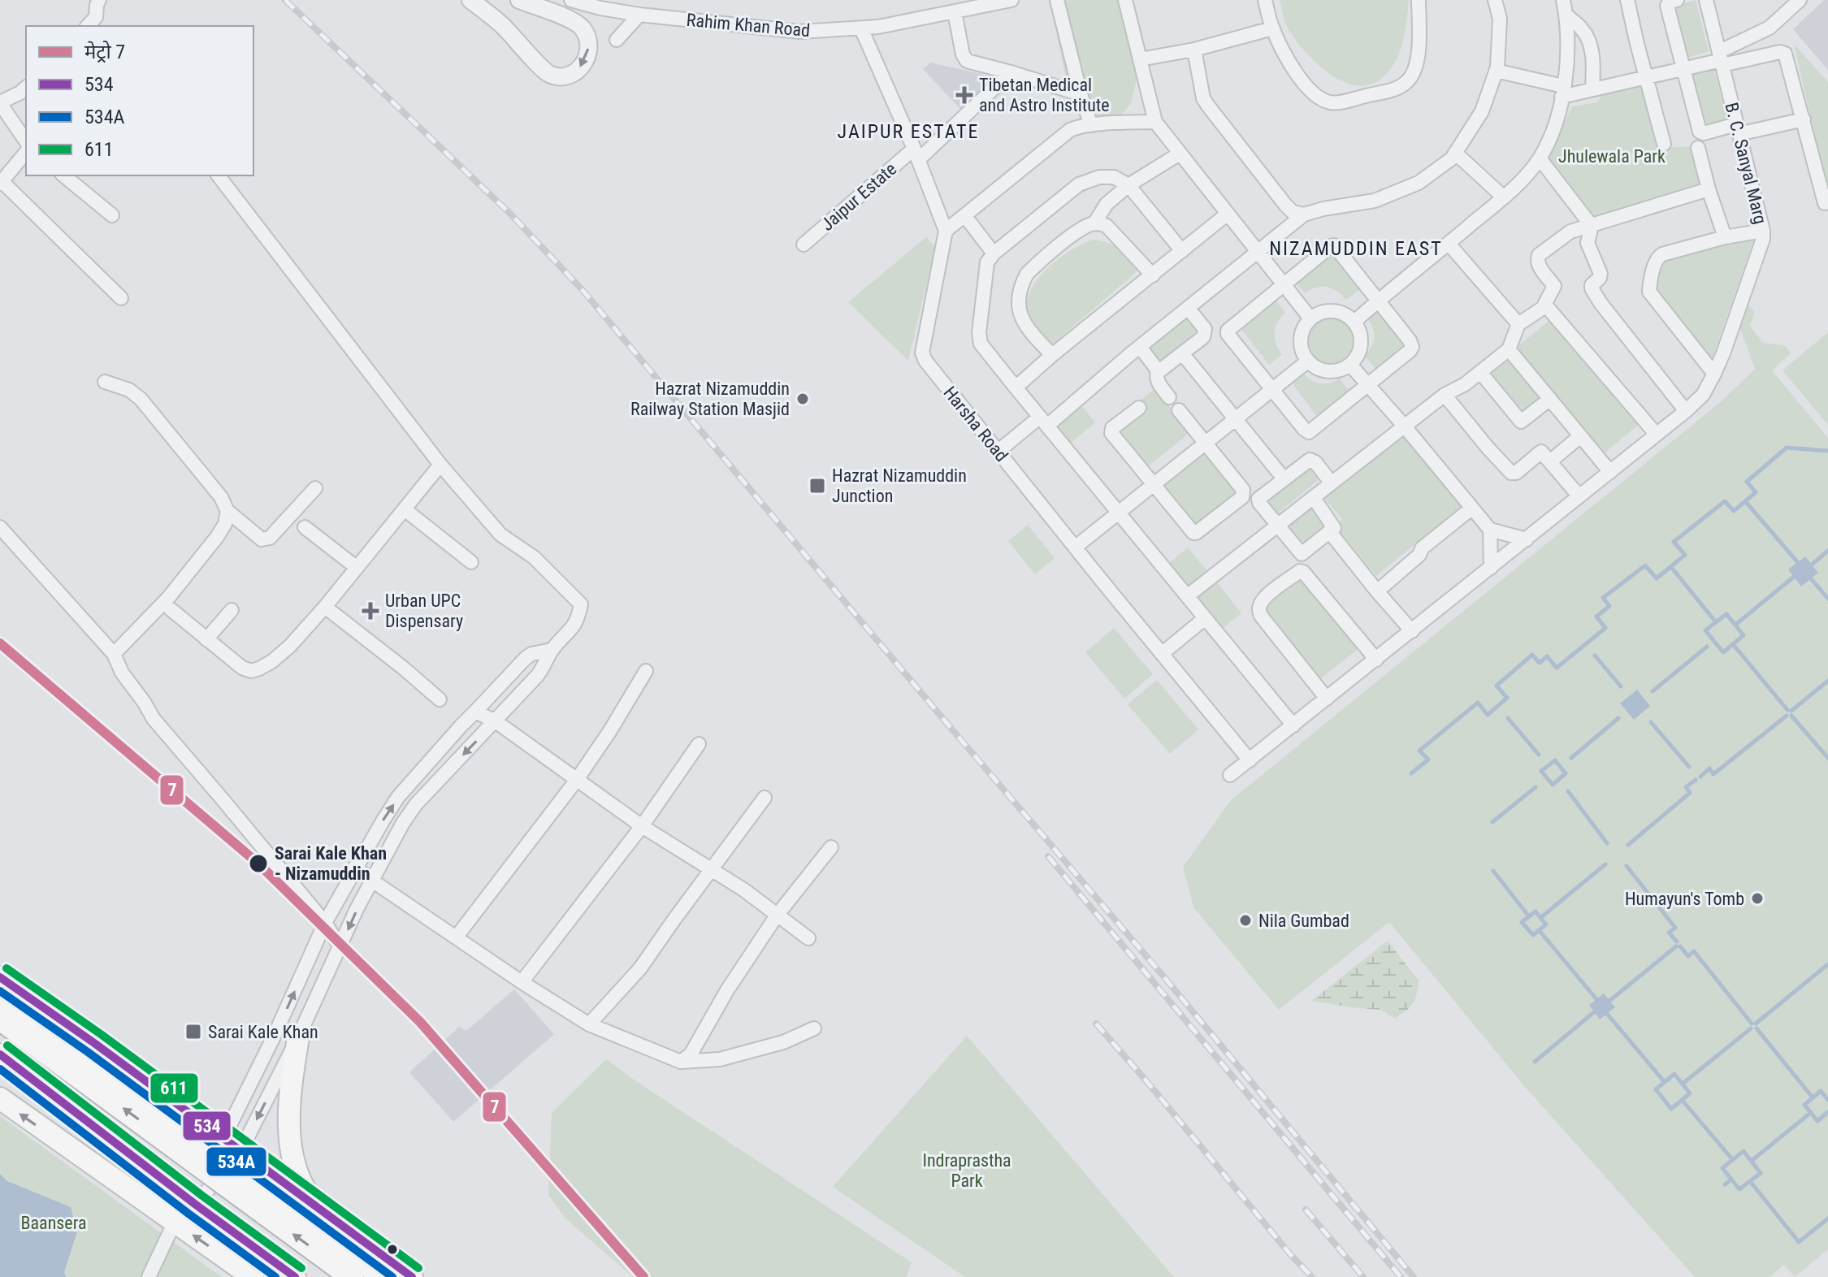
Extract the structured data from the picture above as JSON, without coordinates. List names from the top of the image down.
{
  "streets": {
    "street": [
      "Rahim Khan Road",
      "B. C. Sanyal Marg",
      "Jaipur Estate",
      "Harsha Road"
    ]
  },
  "crossings": [
    ["B. C. Sanyal Marg", "Harsha Road"]
  ],
  "districts": ["JAIPUR ESTATE", "NIZAMUDDIN EAST"],
  "parks": ["Jhulewala Park", "Indraprastha Park", "Baansera"],
  "places": {
    "health": ["Tibetan Medical and Astro Institute", "Urban UPC Dispensary"],
    "other": [
      "Hazrat Nizamuddin Railway Station Masjid",
      "Sarai Kale Khan - Nizamuddin",
      "Humayun's Tomb",
      "Nila Gumbad"
    ],
    "transit": ["Hazrat Nizamuddin Junction", "Sarai Kale Khan"]
  },
  "lines": [
    "metro line 7",
    "transit line 611",
    "transit line 534",
    "transit line 534A"
  ],
  "legend": [
    "मेट्रो 7",
    "534",
    "534A",
    "611"
  ]
}
